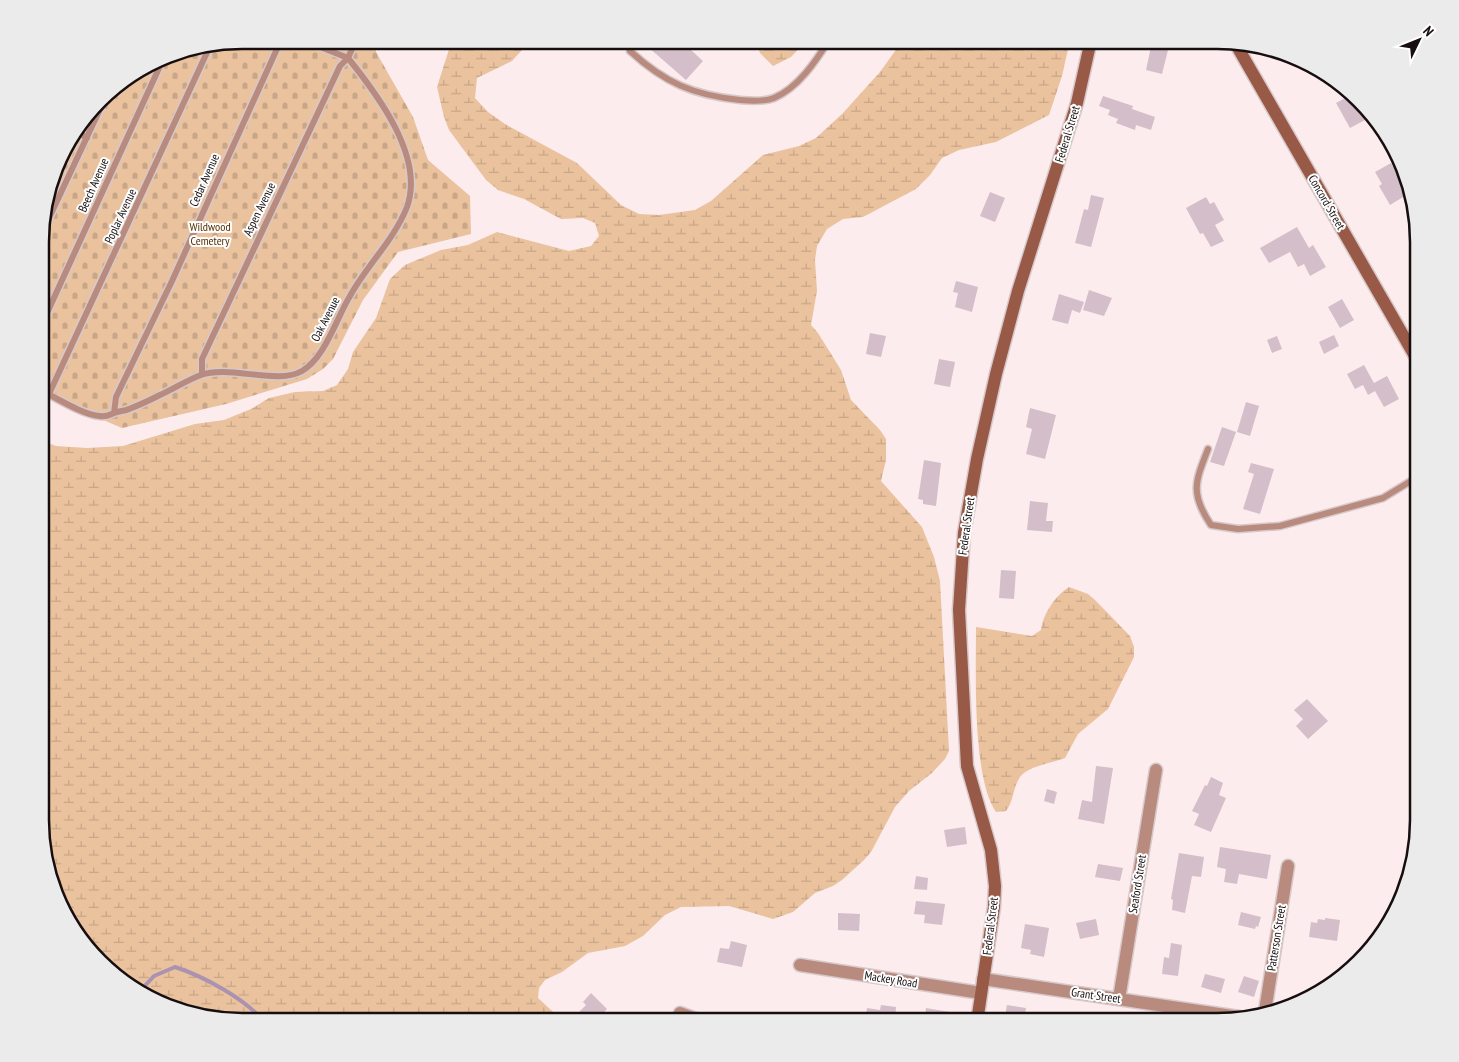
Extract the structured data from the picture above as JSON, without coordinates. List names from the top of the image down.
{
  "streets": {
    "street": [
      "Federal Street",
      "Concord Street",
      "Seaford Street",
      "Patterson Street",
      "Mackey Road",
      "Grant Street"
    ],
    "lane": [
      "Cedar Avenue",
      "Beech Avenue",
      "Aspen Avenue",
      "Poplar Avenue",
      "Oak Avenue"
    ]
  },
  "crossings": [
    ["Federal Street", "Mackey Road"],
    ["Federal Street", "Grant Street"],
    ["Cedar Avenue", "Oak Avenue"],
    ["Aspen Avenue", "Oak Avenue"],
    ["Poplar Avenue", "Oak Avenue"],
    ["Seaford Street", "Grant Street"]
  ],
  "parks": ["Wildwood Cemetery"],
  "north": "top right"
}
